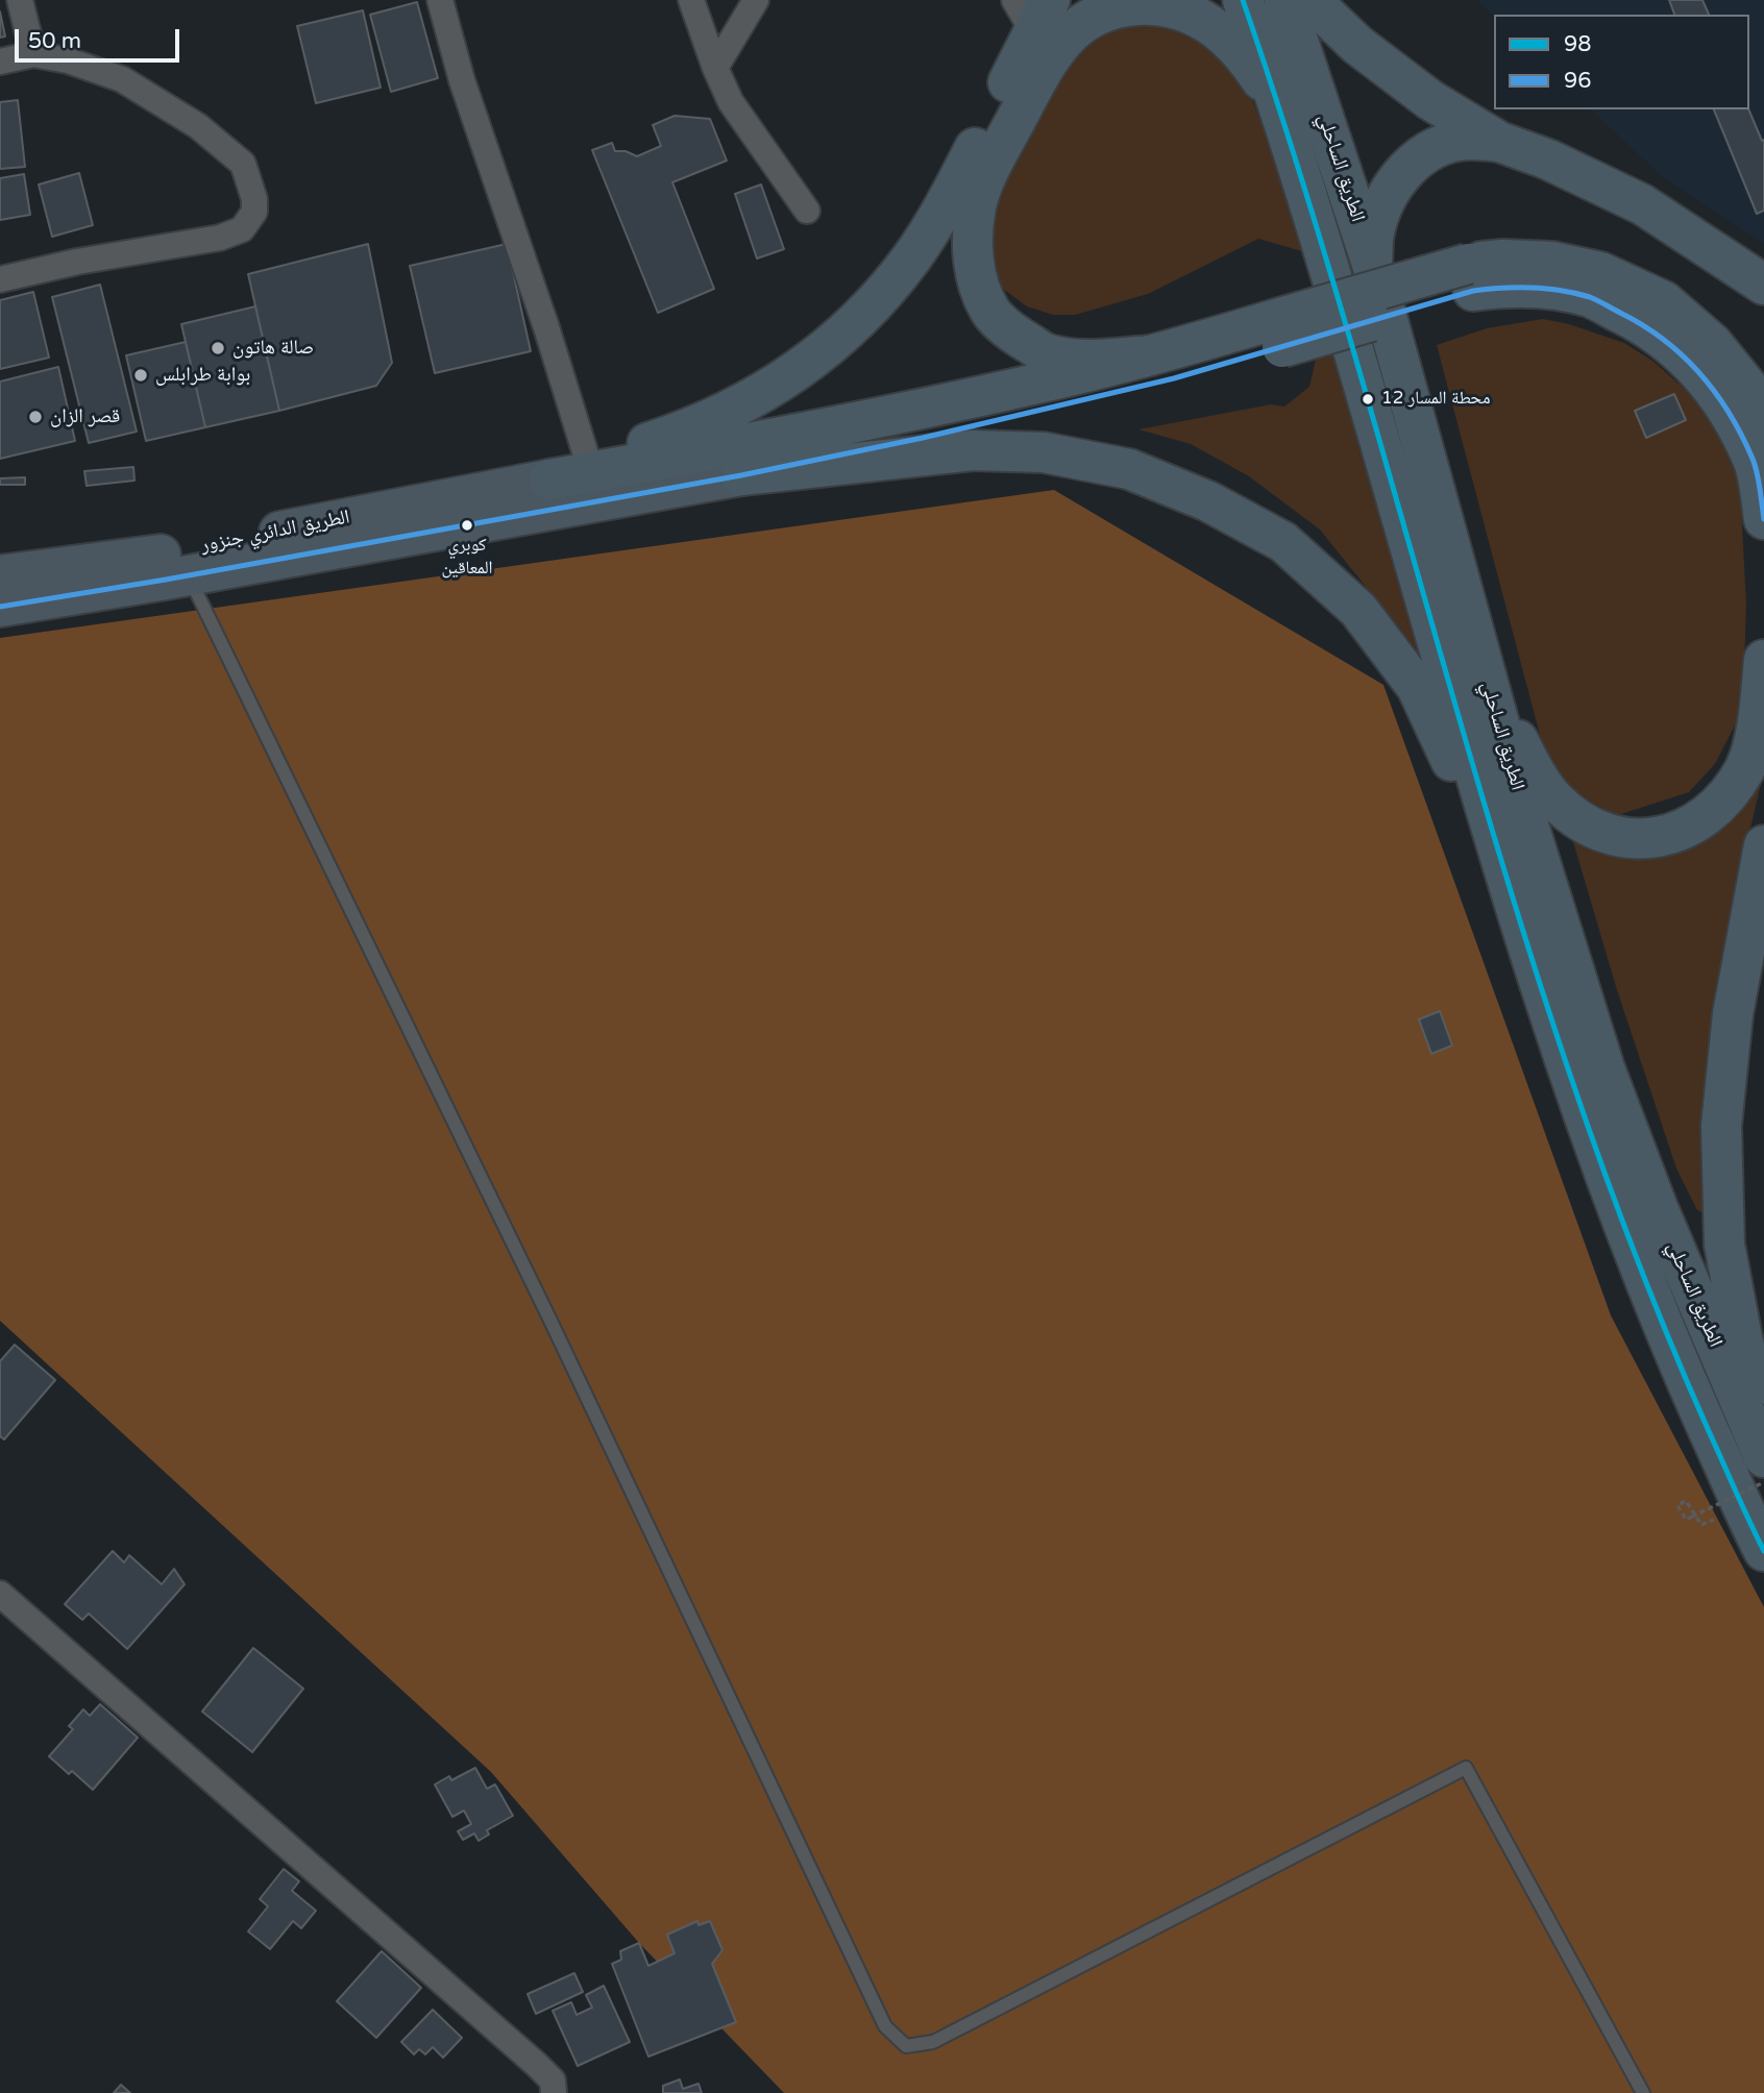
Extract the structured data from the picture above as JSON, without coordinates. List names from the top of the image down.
{
  "streets": {
    "highway": ["الطريق الساحلي"],
    "main road": ["الطريق الدائري جنزور"]
  },
  "places": [
    "صالة هاتون",
    "بوابة طرابلس",
    "محطة المسار 12",
    "قصر الزان",
    "كوبري المعاقين"
  ],
  "lines": ["transit line 98", "transit line 96"],
  "legend": ["98", "96"],
  "scale_bar": "50 m"
}
